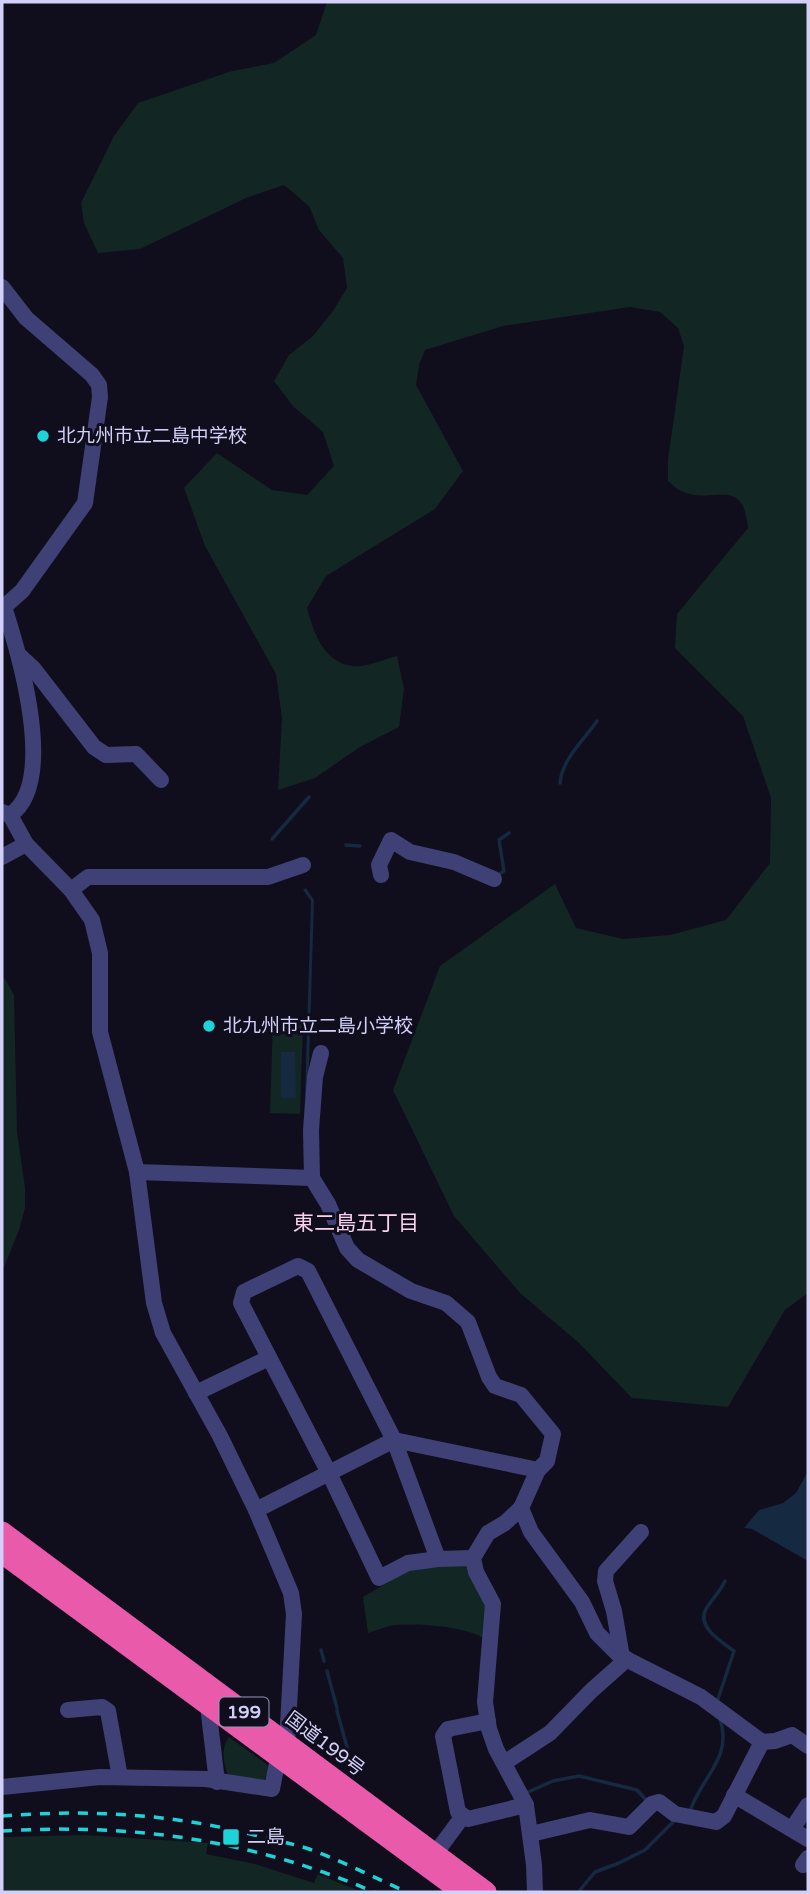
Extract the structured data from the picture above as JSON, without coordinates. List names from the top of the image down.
{
  "streets": {
    "highway": ["199", "国道199号"]
  },
  "districts": ["東二島五丁目"],
  "places": {
    "other": ["北九州市立二島中学校", "北九州市立二島小学校"],
    "transit": ["二島"]
  }
}
